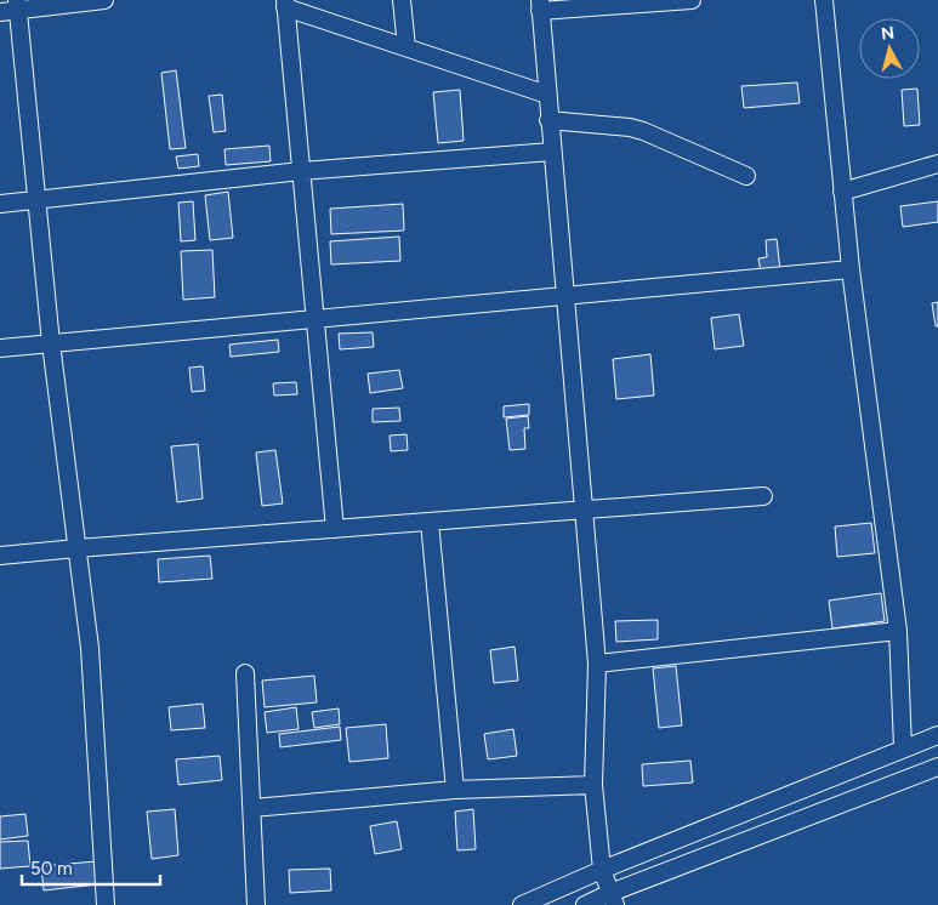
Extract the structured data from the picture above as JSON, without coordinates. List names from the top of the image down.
{
  "scale_bar": "50 m",
  "north": "top"
}
